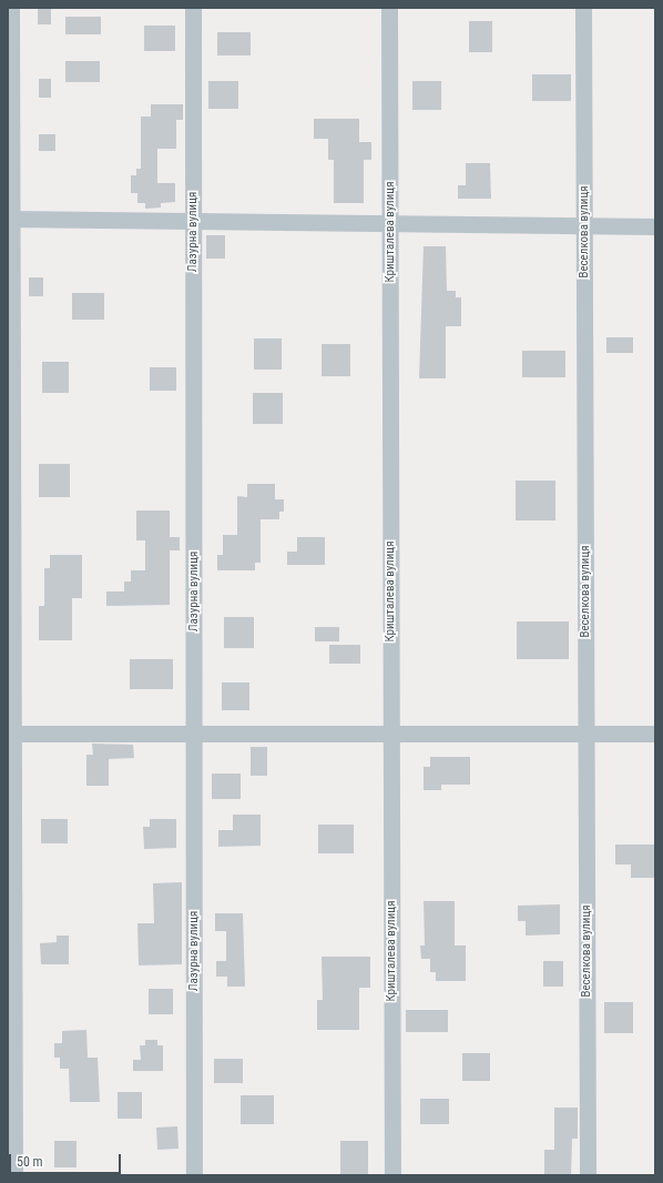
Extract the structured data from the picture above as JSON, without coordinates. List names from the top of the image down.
{
  "streets": {
    "street": ["Лазурна вулиця", "Кришталева вулиця", "Веселкова вулиця"]
  },
  "scale_bar": "50 m"
}
